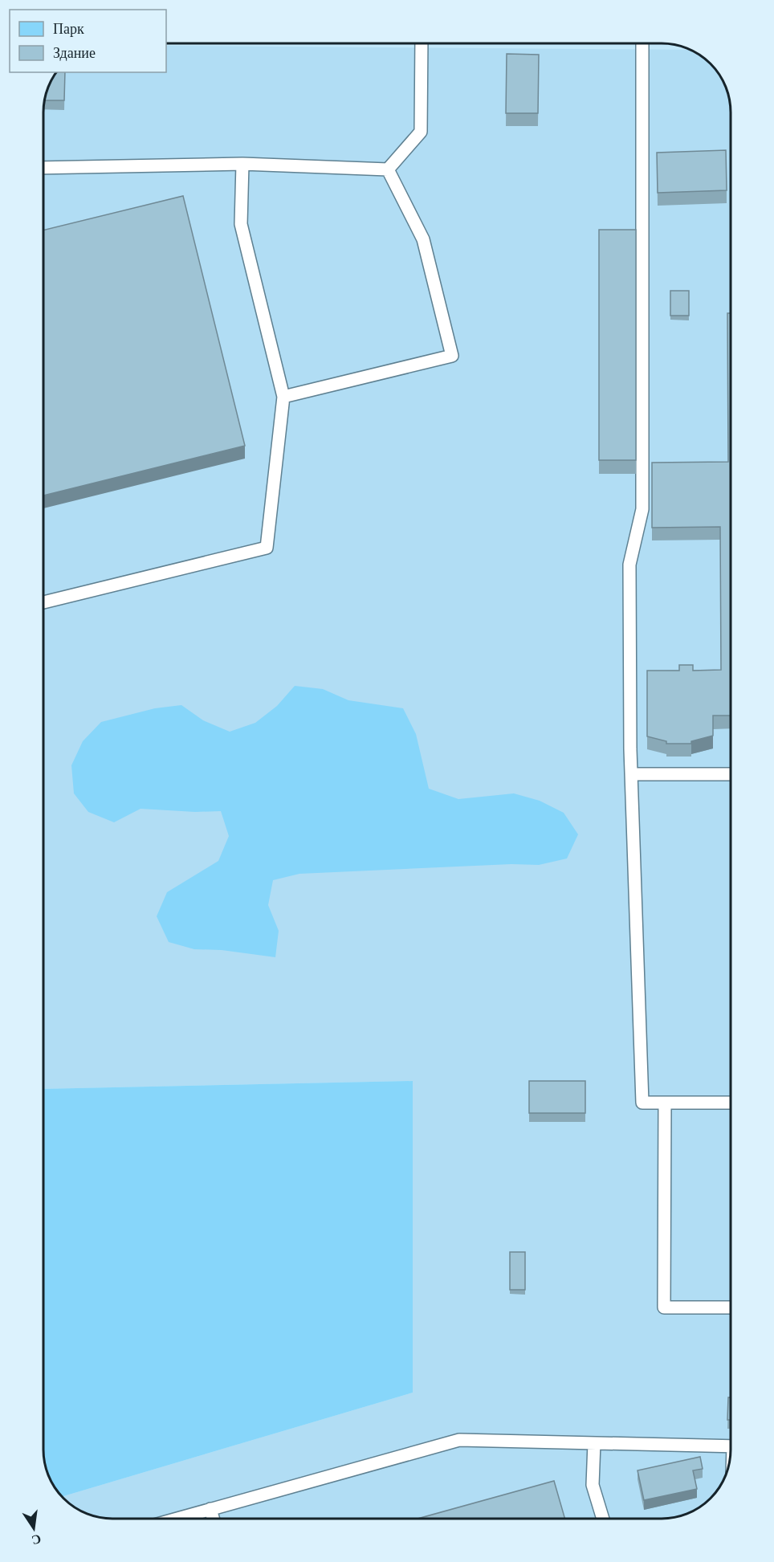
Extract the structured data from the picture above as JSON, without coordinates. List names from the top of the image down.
{
  "legend": ["Парк", "Здание"],
  "north": "bottom"
}
